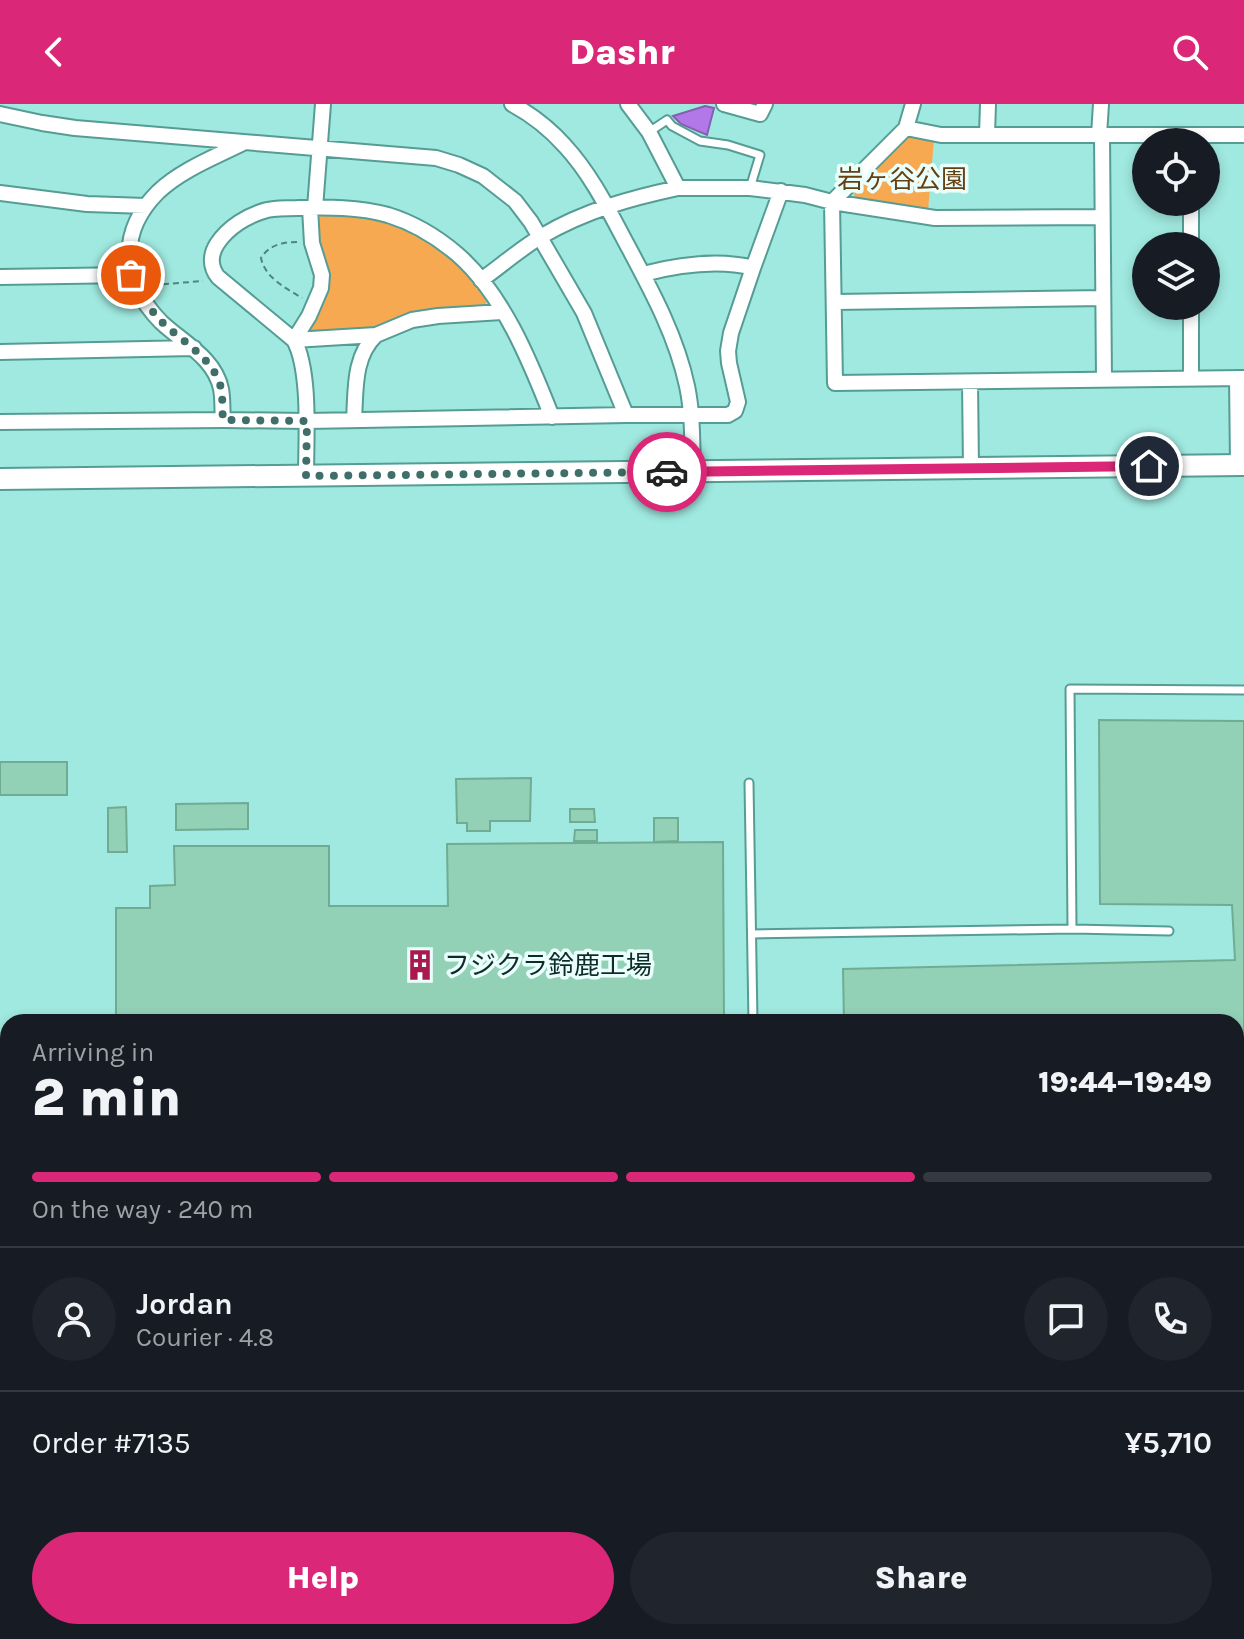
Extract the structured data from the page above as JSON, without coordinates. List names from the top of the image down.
{
  "parks": ["岩ヶ谷公園"],
  "places": {
    "building": ["フジクラ鈴鹿工場"]
  },
  "page": {
    "header": "Dashr",
    "heading": ["2 min", "Arriving in", "19:44–19:49"],
    "panel": [
      "Jordan",
      "Courier · 4.8",
      "Order #7135",
      "¥5,710"
    ],
    "bar": "On the way · 240 m",
    "buttons": ["Help", "Share"]
  }
}
